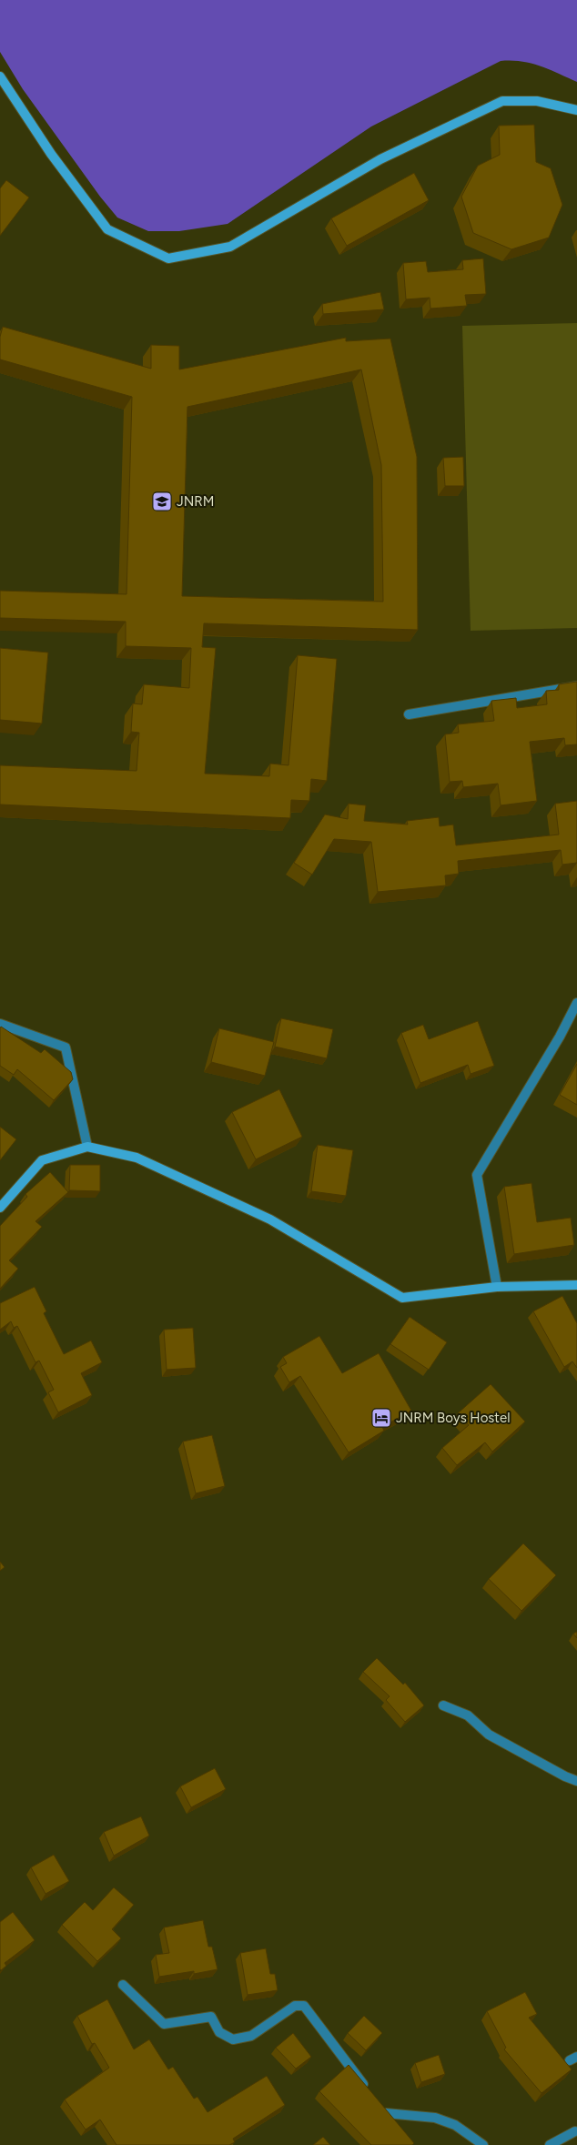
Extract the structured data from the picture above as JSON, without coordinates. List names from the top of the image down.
{
  "places": {
    "school or university": ["JNRM"],
    "hotel": ["JNRM Boys Hostel"]
  }
}
